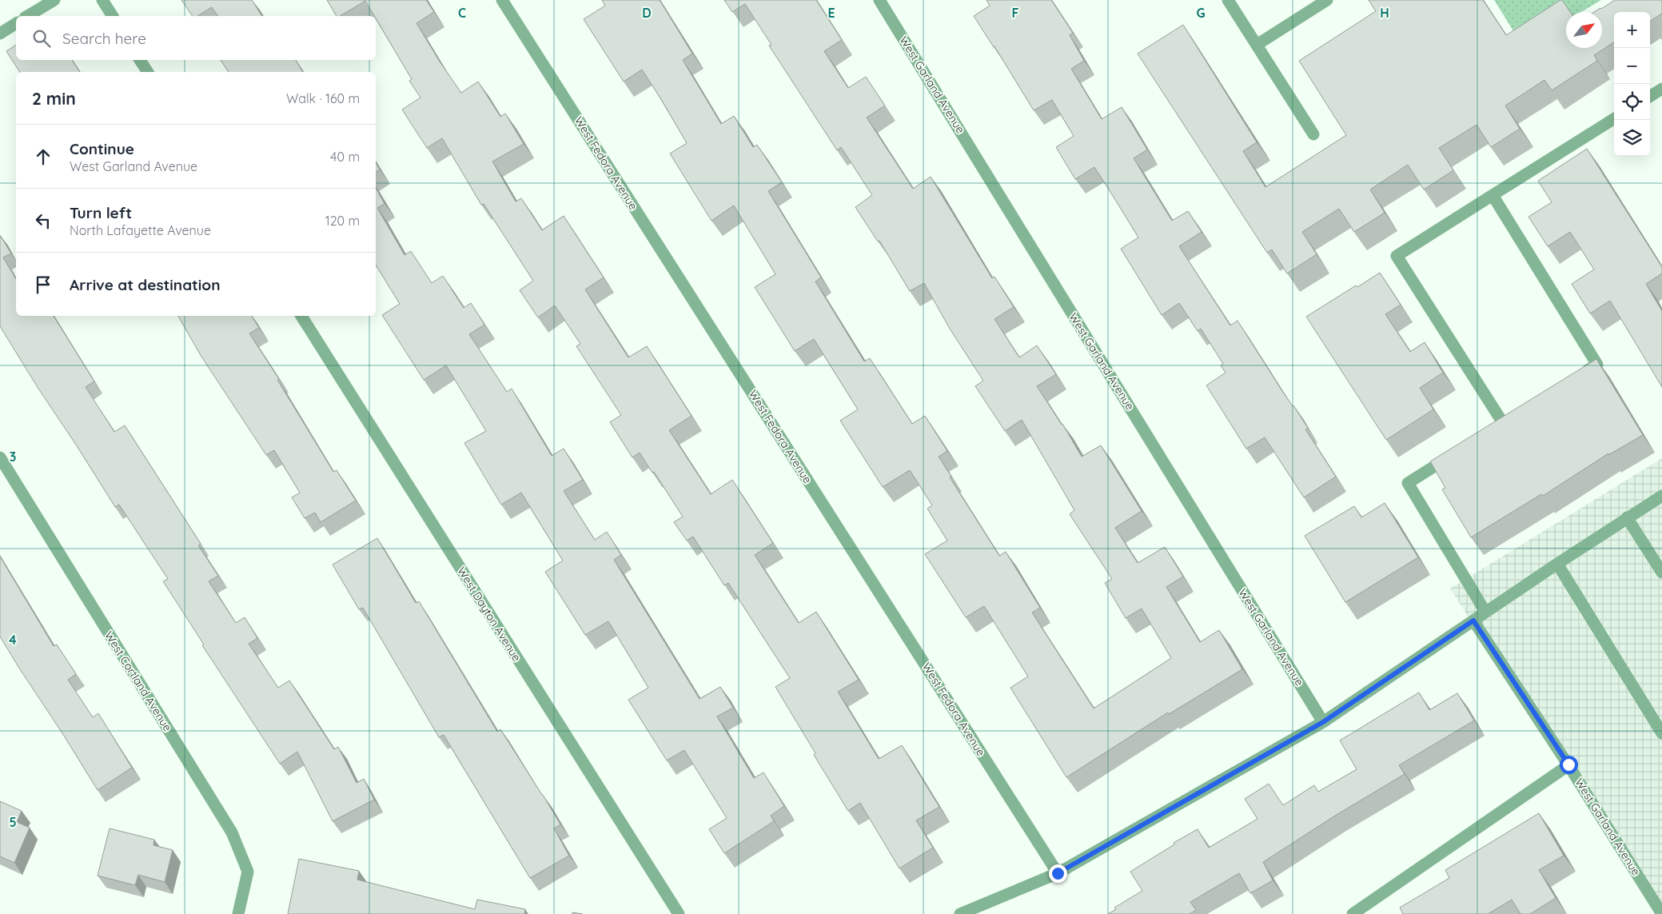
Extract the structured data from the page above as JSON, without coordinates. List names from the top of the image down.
{
  "streets": {
    "street": [
      "West Garland Avenue",
      "West Fedora Avenue",
      "West Dayton Avenue",
      "West Cortland Avenue"
    ]
  },
  "north": "top right",
  "page": {
    "map_buttons": ["+", "−"],
    "search": "Search here",
    "heading": ["2 min", "Walk · 160 m"],
    "list": [
      ["Continue", "West Garland Avenue", "40 m"],
      ["Turn left", "North Lafayette Avenue", "120 m"],
      "Arrive at destination"
    ]
  },
  "grid": {
    "columns": [
      "C",
      "D",
      "E",
      "F",
      "G",
      "H"
    ],
    "rows": ["3", "4", "5"]
  }
}
